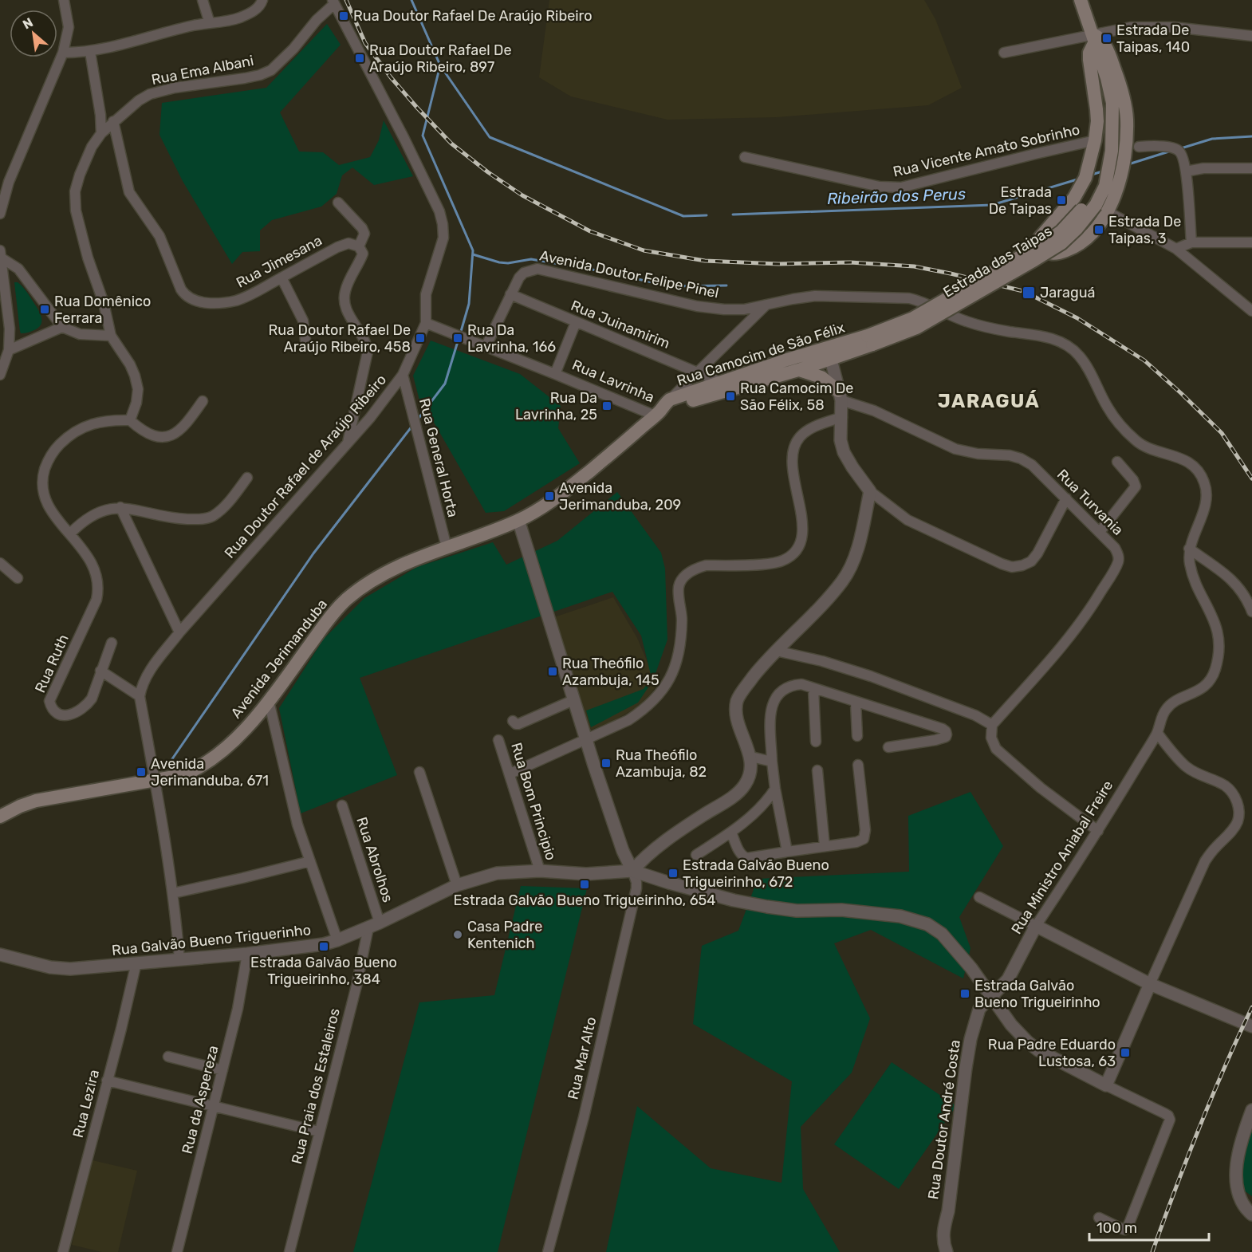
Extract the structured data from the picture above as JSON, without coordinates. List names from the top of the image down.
{
  "streets": {
    "main road": ["Estrada das Taipas", "Rua Camocim de São Félix", "Avenida Jerimanduba"],
    "street": [
      "Rua Ema Albani",
      "Rua Vicente Amato Sobrinho",
      "Rua Jimesana",
      "Avenida Doutor Felipe Pinel",
      "Rua Juinamirim",
      "Rua Lavrinha",
      "Rua General Horta",
      "Rua Doutor Rafael de Araújo Ribeiro",
      "Rua Turvania",
      "Rua Ruth",
      "Rua Bom Principio",
      "Rua Ministro Aniabal Freire",
      "Rua Abrolhos",
      "Rua Galvão Bueno Triguerinho",
      "Rua Mar Alto",
      "Rua Praia dos Estaleiros",
      "Rua da Aspereza",
      "Rua Lezira",
      "Rua Doutor André Costa"
    ]
  },
  "crossings": [
    ["Rua Ema Albani", "Rua Jimesana"],
    ["Rua Ema Albani", "Rua Doutor Rafael de Araújo Ribeiro"],
    ["Estrada das Taipas", "Rua Camocim de São Félix"],
    ["Avenida Doutor Felipe Pinel", "Rua Juinamirim"],
    ["Avenida Doutor Felipe Pinel", "Rua Lavrinha"],
    ["Avenida Doutor Felipe Pinel", "Rua Ministro Aniabal Freire"],
    ["Rua Juinamirim", "Rua Camocim de São Félix"],
    ["Rua Camocim de São Félix", "Rua Lavrinha"],
    ["Rua Camocim de São Félix", "Avenida Jerimanduba"],
    ["Rua Lavrinha", "Rua Doutor Rafael de Araújo Ribeiro"],
    ["Rua Lavrinha", "Avenida Jerimanduba"],
    ["Rua General Horta", "Rua Doutor Rafael de Araújo Ribeiro"],
    ["Rua General Horta", "Avenida Jerimanduba"],
    ["Rua Bom Principio", "Rua Galvão Bueno Triguerinho"],
    ["Rua Ministro Aniabal Freire", "Rua Galvão Bueno Triguerinho"],
    ["Rua Ministro Aniabal Freire", "Rua Doutor André Costa"],
    ["Rua Abrolhos", "Rua Galvão Bueno Triguerinho"],
    ["Rua Abrolhos", "Rua Praia dos Estaleiros"],
    ["Rua Galvão Bueno Triguerinho", "Rua Mar Alto"],
    ["Rua Galvão Bueno Triguerinho", "Rua Praia dos Estaleiros"],
    ["Rua Galvão Bueno Triguerinho", "Rua da Aspereza"],
    ["Rua Galvão Bueno Triguerinho", "Rua Lezira"],
    ["Rua Galvão Bueno Triguerinho", "Rua Doutor André Costa"]
  ],
  "districts": ["JARAGUÁ"],
  "water": ["Ribeirão dos Perus"],
  "places": {
    "transit": [
      "Rua Doutor Rafael De Araújo Ribeiro",
      "Estrada De Taipas, 140",
      "Rua Doutor Rafael De Araújo Ribeiro, 897",
      "Estrada De Taipas",
      "Estrada De Taipas, 3",
      "Jaraguá",
      "Rua Domênico Ferrara",
      "Rua Doutor Rafael De Araújo Ribeiro, 458",
      "Rua Da Lavrinha, 166",
      "Rua Camocim De São Félix, 58",
      "Rua Da Lavrinha, 25",
      "Avenida Jerimanduba, 209",
      "Rua Theófilo Azambuja, 145",
      "Rua Theófilo Azambuja, 82",
      "Avenida Jerimanduba, 671",
      "Estrada Galvão Bueno Trigueirinho, 672",
      "Estrada Galvão Bueno Trigueirinho, 654",
      "Estrada Galvão Bueno Trigueirinho, 384",
      "Estrada Galvão Bueno Trigueirinho",
      "Rua Padre Eduardo Lustosa, 63"
    ],
    "other": ["Casa Padre Kentenich"]
  },
  "scale_bar": "100 m",
  "north": "top left"
}
